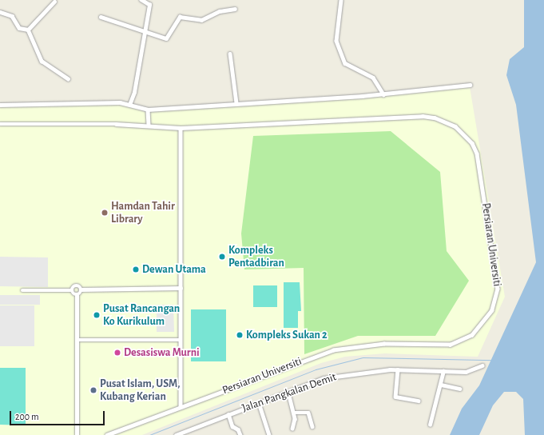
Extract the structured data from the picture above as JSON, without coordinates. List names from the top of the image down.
{
  "streets": {
    "street": ["Persiaran Universiti", "Jalan Pangkalan Demit"]
  },
  "places": [
    "Hamdan Tahir Library",
    "Kompleks Pentadbiran",
    "Dewan Utama",
    "Pusat Rancangan Ko Kurikulum",
    "Kompleks Sukan 2",
    "Desasiswa Murni",
    "Pusat Islam, USM, Kubang Kerian"
  ],
  "scale_bar": "200 m"
}
